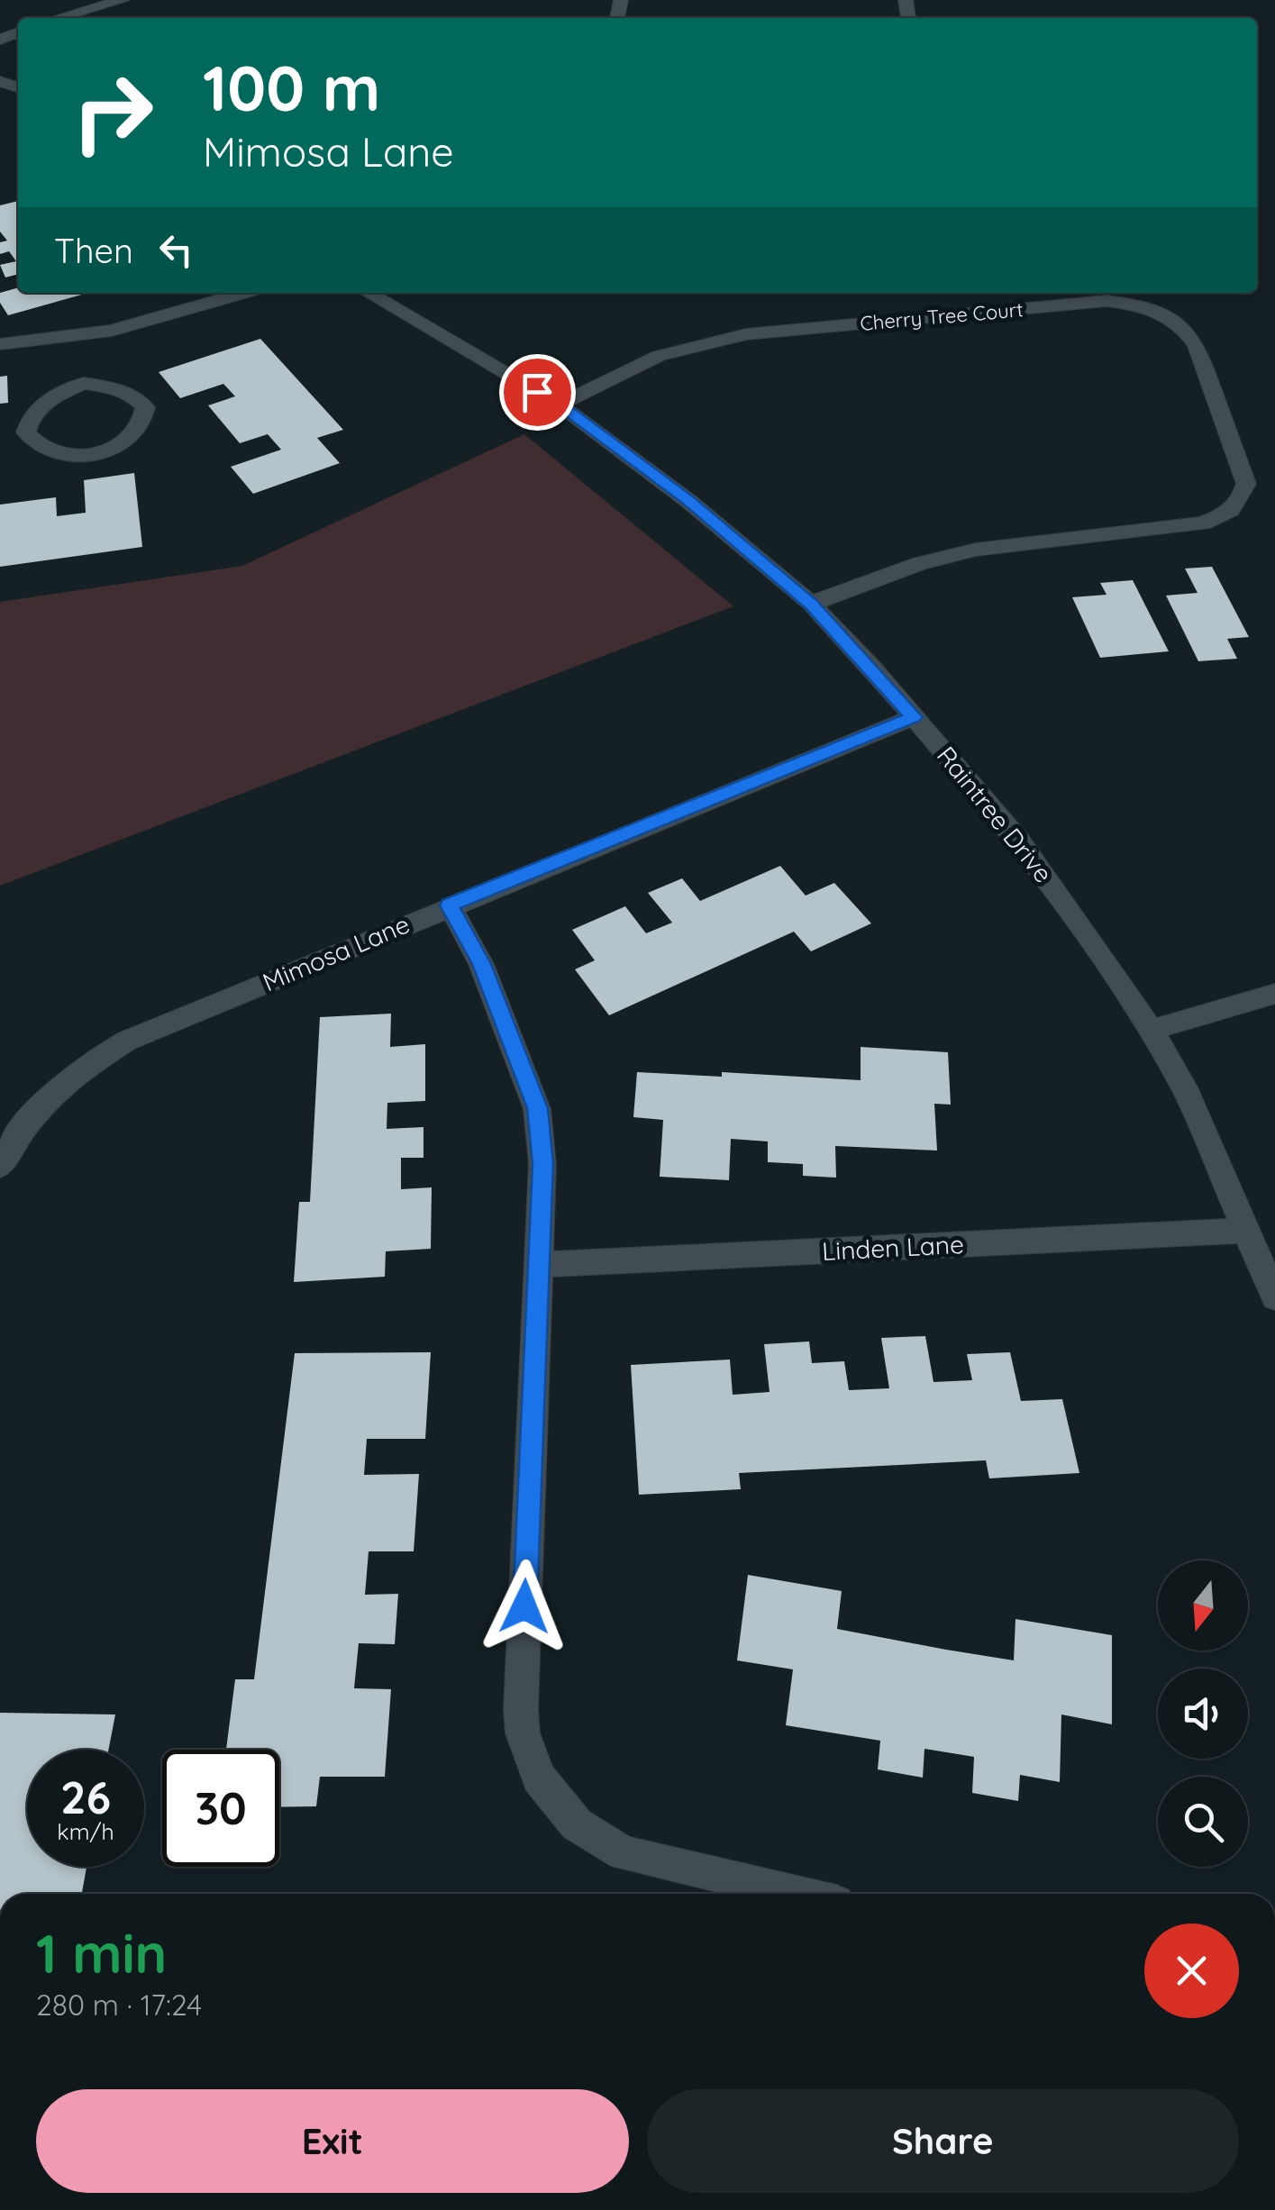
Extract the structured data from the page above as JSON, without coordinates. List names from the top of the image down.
{
  "streets": {
    "street": [
      "Cherry Tree Court",
      "Raintree Drive",
      "Mimosa Lane",
      "Linden Lane"
    ]
  },
  "crossings": [
    ["Cherry Tree Court", "Raintree Drive"],
    ["Raintree Drive", "Mimosa Lane"],
    ["Raintree Drive", "Linden Lane"]
  ],
  "north": "bottom",
  "page": {
    "turn": ["100 m", "Mimosa Lane"],
    "then": "Then",
    "speed": "26 km/h",
    "limit": "30",
    "heading": ["1 min", "280 m · 17:24"],
    "buttons": ["Exit", "Share"]
  }
}
